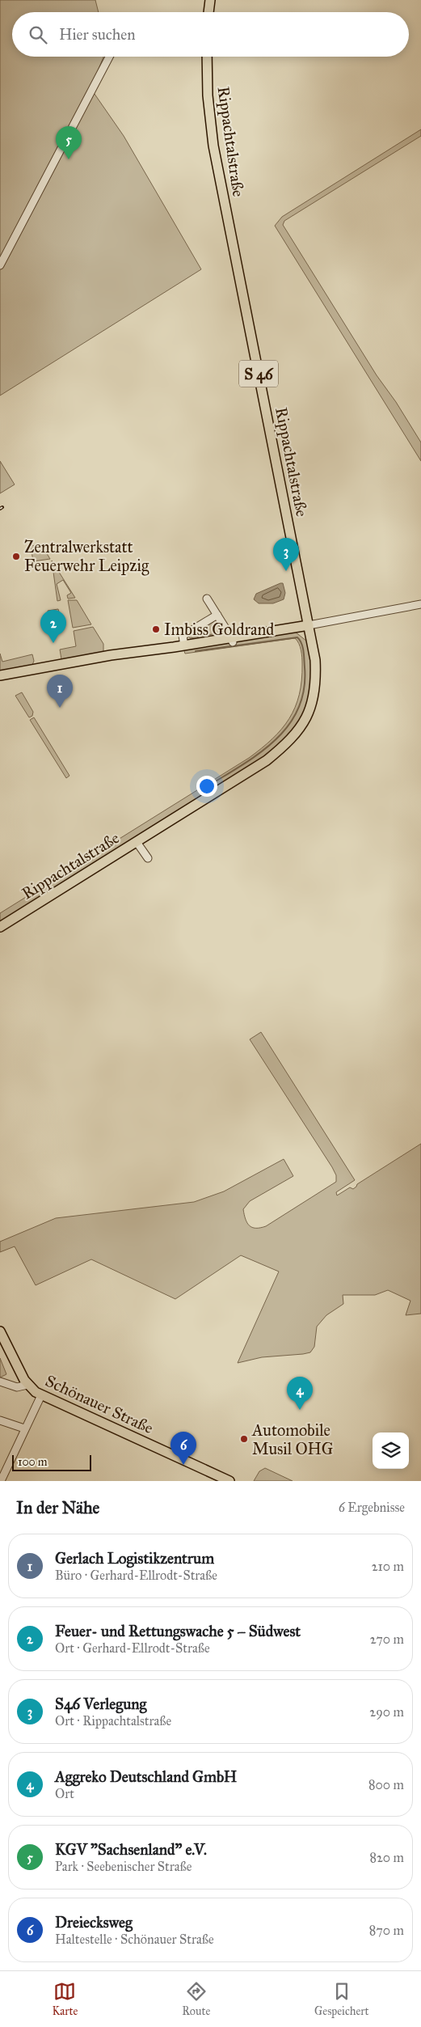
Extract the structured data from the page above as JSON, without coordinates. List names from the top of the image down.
{
  "streets": {
    "main road": ["Rippachtalstraße", "S 46", "Schönauer Straße"]
  },
  "places": ["Zentralwerkstatt Feuerwehr Leipzig", "Imbiss Goldrand", "Automobile Musil OHG"],
  "scale_bar": "100 m",
  "page": {
    "search": "Hier suchen",
    "pins": [
      "5",
      "3",
      "2",
      "1",
      "4",
      "6"
    ],
    "scale": "100 m",
    "heading": ["In der Nähe", "6 Ergebnisse"],
    "list": [
      {
        "mark": "1",
        "name": "Gerlach Logistikzentrum",
        "note": "Büro · Gerhard-Ellrodt-Straße",
        "value": "210 m"
      },
      {
        "mark": "2",
        "name": "Feuer- und Rettungswache 5 – Südwest",
        "note": "Ort · Gerhard-Ellrodt-Straße",
        "value": "270 m"
      },
      {
        "mark": "3",
        "name": "S46 Verlegung",
        "note": "Ort · Rippachtalstraße",
        "value": "290 m"
      },
      {
        "mark": "4",
        "name": "Aggreko Deutschland GmbH",
        "note": "Ort",
        "value": "800 m"
      },
      {
        "mark": "5",
        "name": "KGV \"Sachsenland\" e.V.",
        "note": "Park · Seebenischer Straße",
        "value": "820 m"
      },
      {
        "mark": "6",
        "name": "Dreiecksweg",
        "note": "Haltestelle · Schönauer Straße",
        "value": "870 m"
      }
    ],
    "nav": ["Karte", "Route", "Gespeichert"]
  }
}
